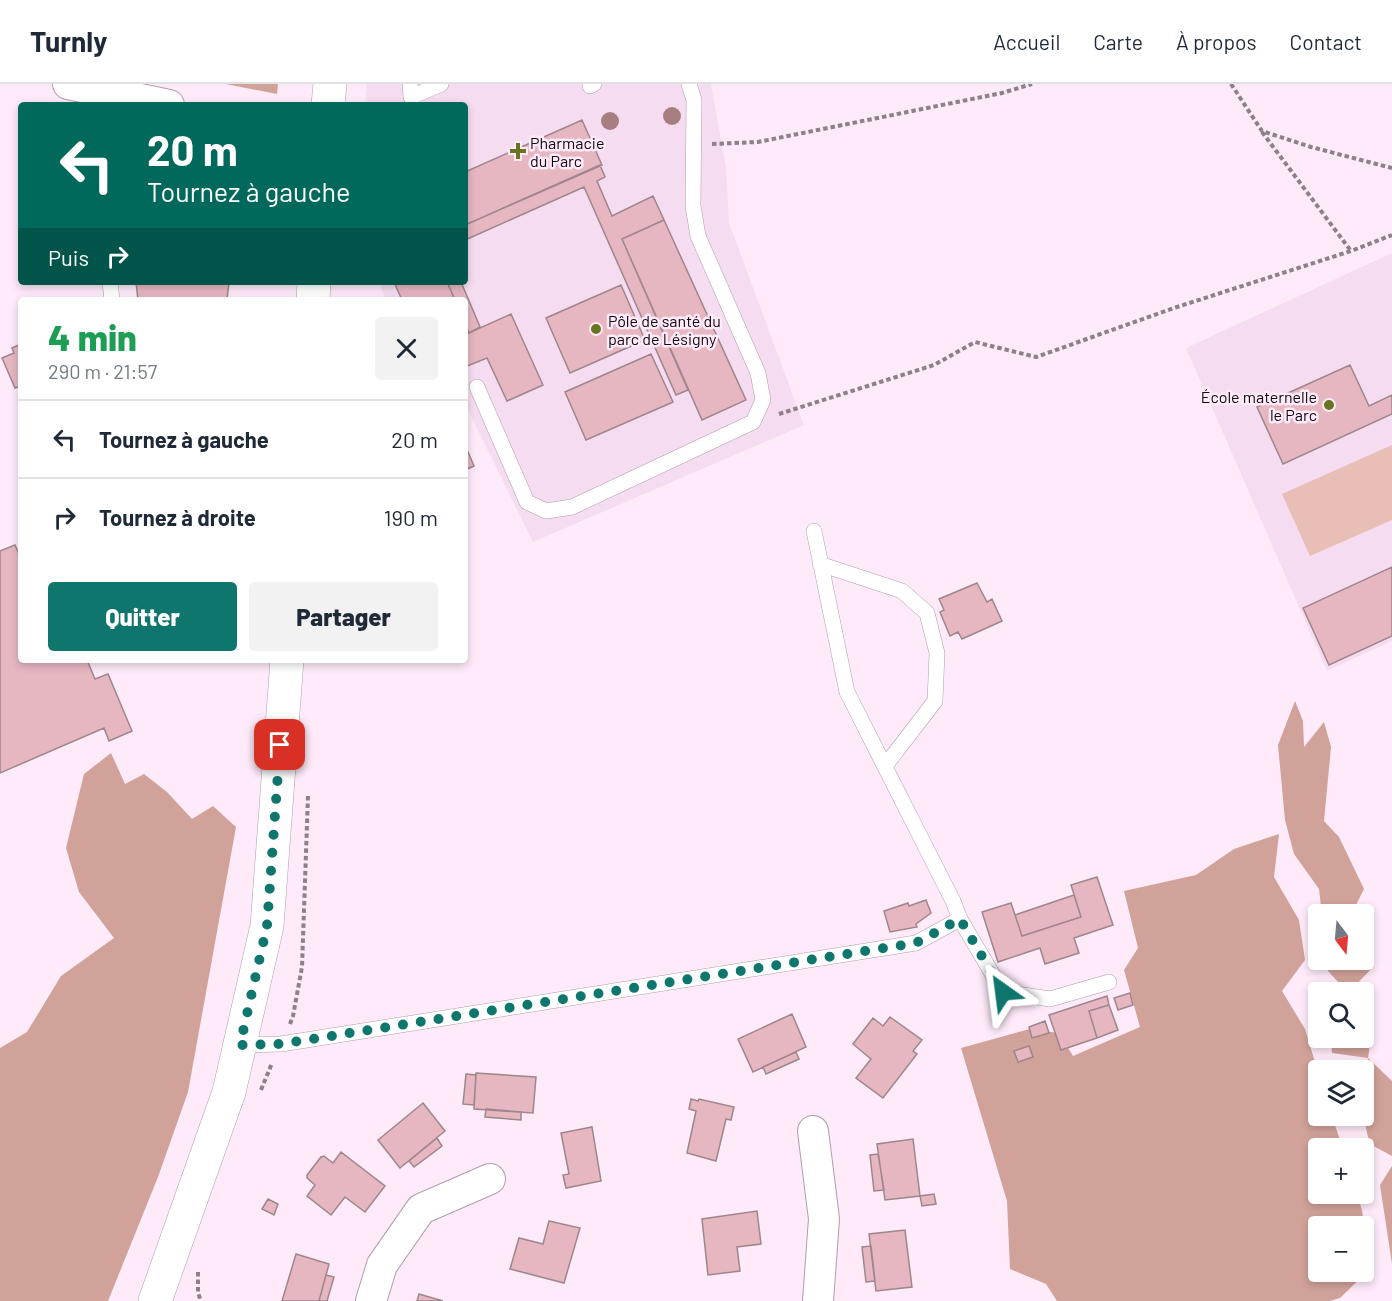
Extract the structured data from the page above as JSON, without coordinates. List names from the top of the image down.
{
  "places": {
    "health": ["Pharmacie du Parc"],
    "other": ["Pôle de santé du parc de Lésigny", "École maternelle le Parc"]
  },
  "north": "bottom",
  "page": {
    "header": "Turnly",
    "nav": [
      "Accueil",
      "Carte",
      "À propos",
      "Contact"
    ],
    "turn": ["20 m", "Tournez à gauche"],
    "then": "Puis",
    "heading": ["4 min", "290 m · 21:57"],
    "list": [
      {
        "name": "Tournez à gauche",
        "value": "20 m"
      },
      {
        "name": "Tournez à droite",
        "value": "190 m"
      }
    ],
    "buttons": ["Quitter", "Partager"],
    "map_buttons": ["+", "−"]
  }
}
